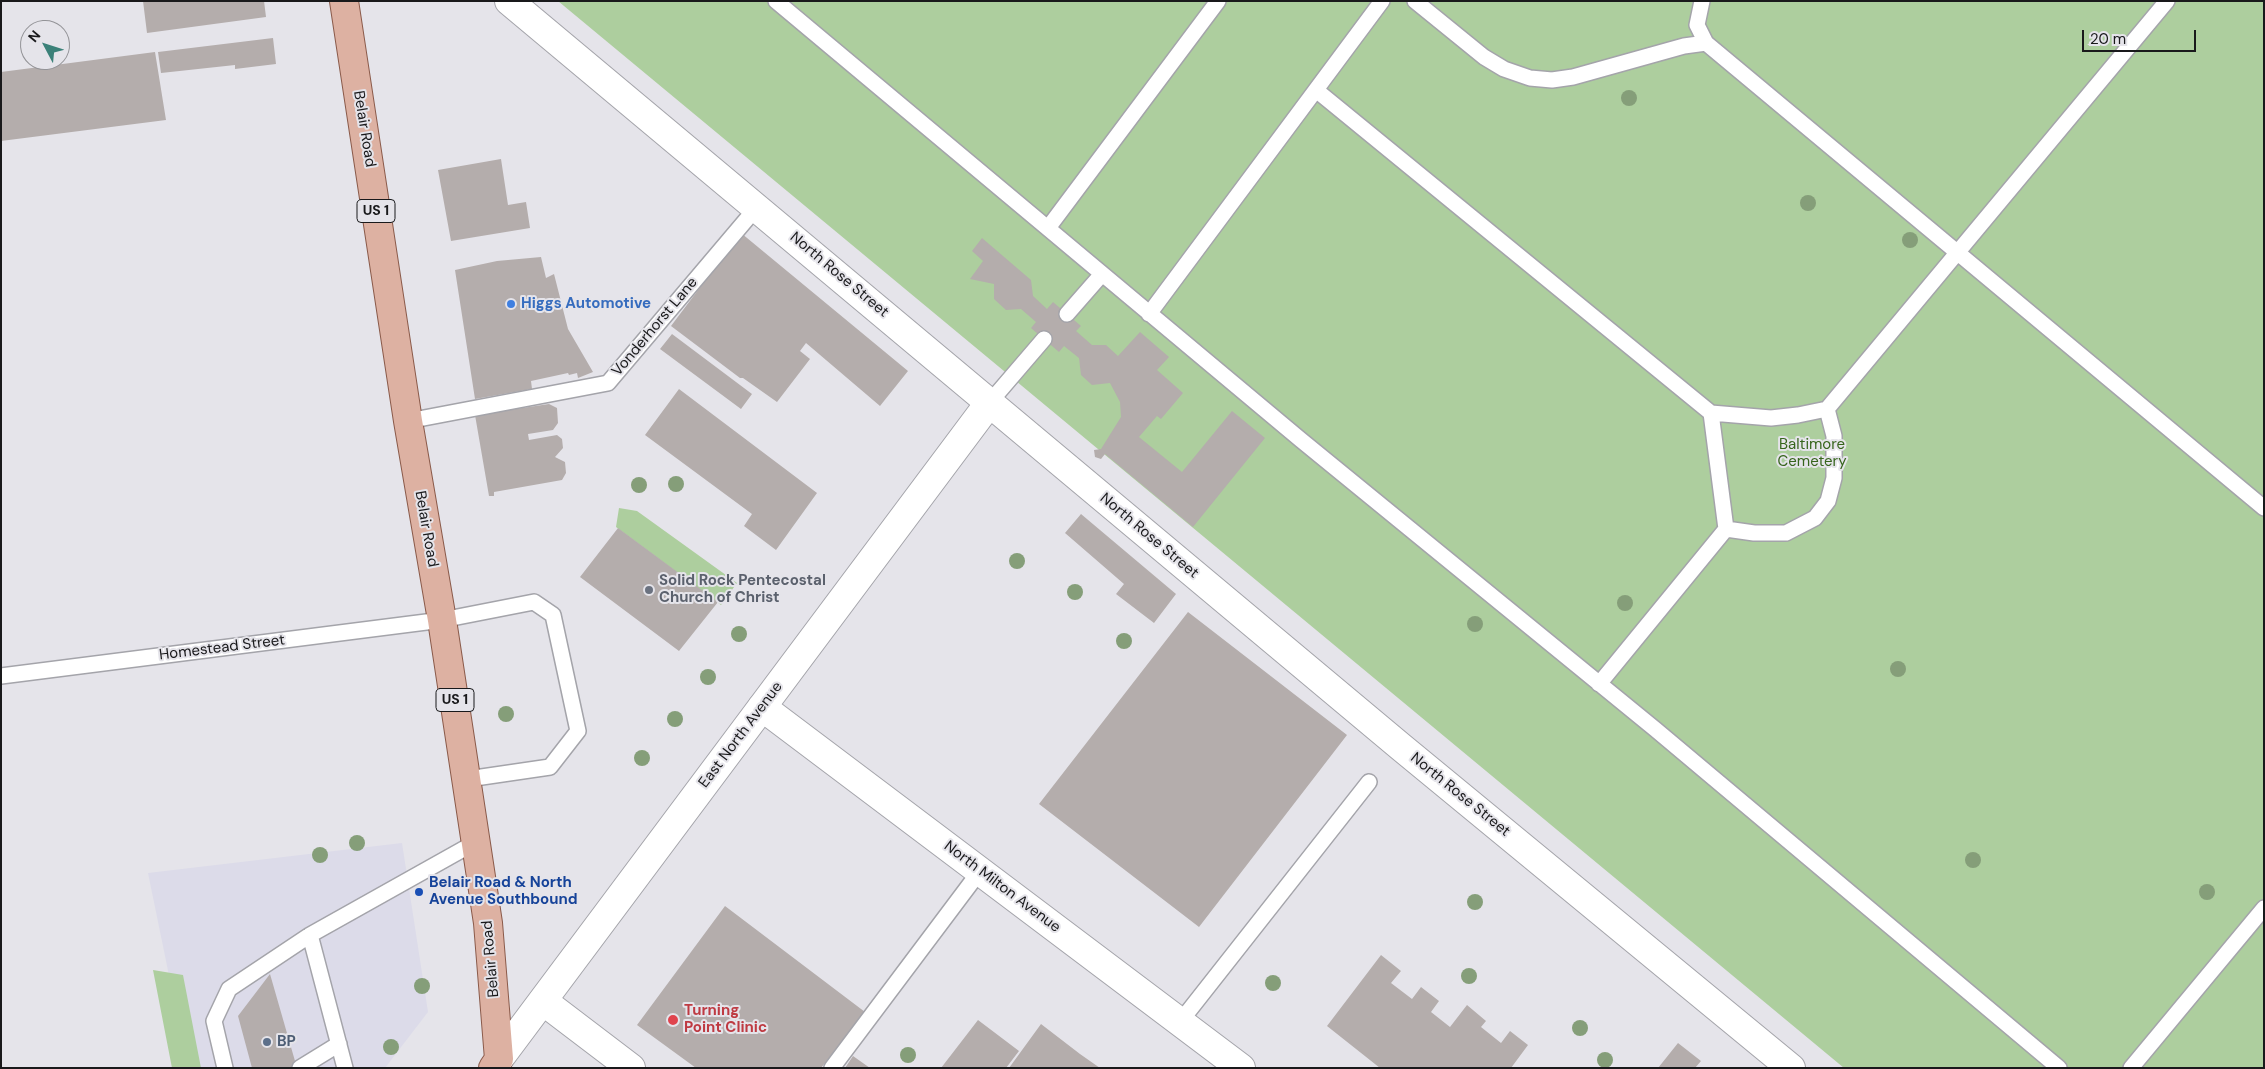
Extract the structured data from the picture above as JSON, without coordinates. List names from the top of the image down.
{
  "streets": {
    "main road": ["Belair Road", "US 1"],
    "street": ["North Rose Street", "East North Avenue", "North Milton Avenue"],
    "lane": ["Vonderhorst Lane", "Homestead Street"]
  },
  "crossings": [
    ["Belair Road", "Vonderhorst Lane"],
    ["Belair Road", "Homestead Street"],
    ["Belair Road", "East North Avenue"],
    ["North Rose Street", "Vonderhorst Lane"],
    ["North Rose Street", "East North Avenue"],
    ["East North Avenue", "North Milton Avenue"]
  ],
  "parks": ["Baltimore Cemetery"],
  "places": [
    "Higgs Automotive",
    "Solid Rock Pentecostal Church of Christ",
    "Belair Road & North Avenue Southbound",
    "Turning Point Clinic",
    "BP"
  ],
  "scale_bar": "20 m",
  "north": "top left"
}
